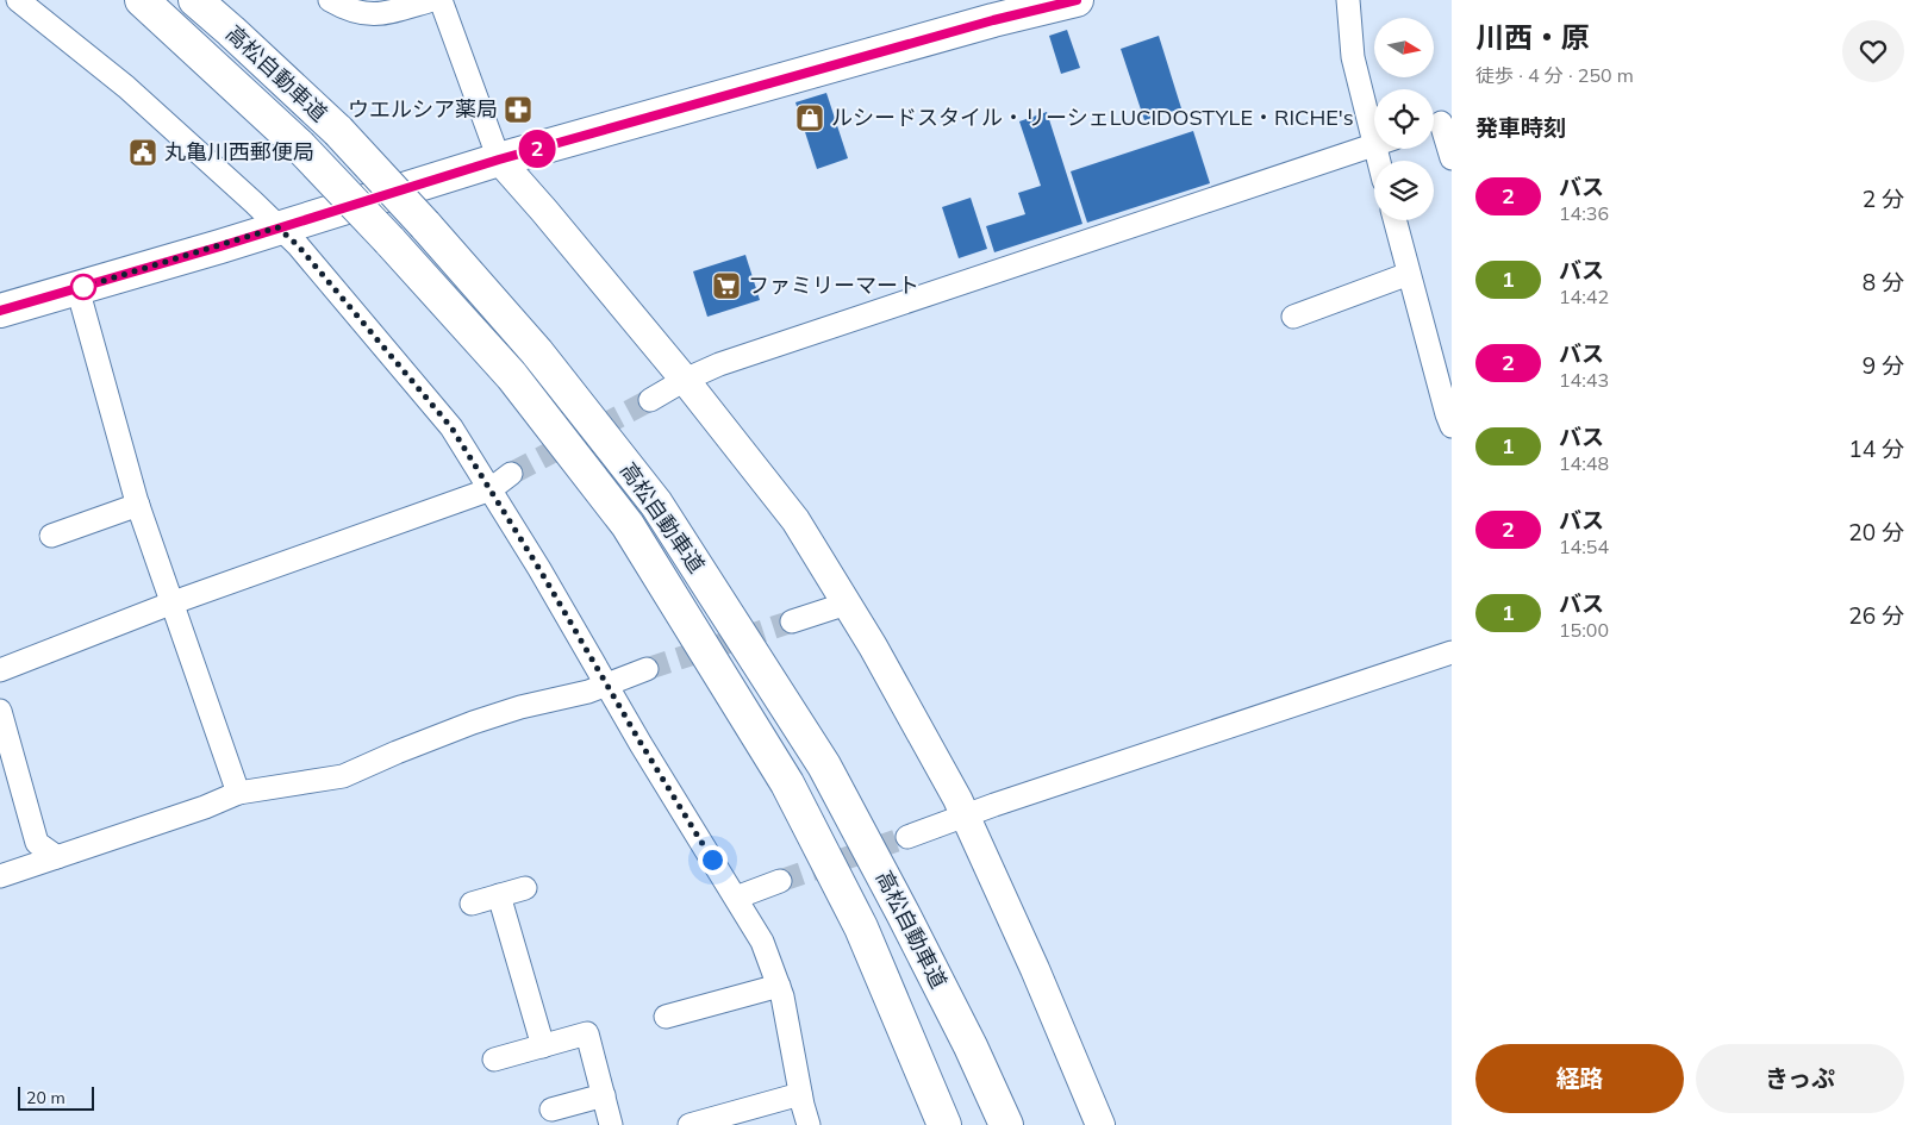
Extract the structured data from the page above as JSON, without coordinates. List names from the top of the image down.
{
  "streets": {
    "main road": ["高松自動車道"]
  },
  "places": {
    "pharmacy": ["ウエルシア薬局"],
    "shop": ["ルシードスタイル・リーシェLUCIDOSTYLE・RICHE's"],
    "public building": ["丸亀川西郵便局"],
    "supermarket": ["ファミリーマート"]
  },
  "lines": ["bus line 2"],
  "scale_bar": "20 m",
  "north": "right",
  "page": {
    "on_map": "2",
    "heading": [
      ["川西・原", "徒歩 · 4 分 · 250 m"],
      "発車時刻"
    ],
    "list": [
      {
        "mark": "2",
        "name": "バス",
        "note": "14:36",
        "value": "2 分"
      },
      {
        "mark": "1",
        "name": "バス",
        "note": "14:42",
        "value": "8 分"
      },
      {
        "mark": "2",
        "name": "バス",
        "note": "14:43",
        "value": "9 分"
      },
      {
        "mark": "1",
        "name": "バス",
        "note": "14:48",
        "value": "14 分"
      },
      {
        "mark": "2",
        "name": "バス",
        "note": "14:54",
        "value": "20 分"
      },
      {
        "mark": "1",
        "name": "バス",
        "note": "15:00",
        "value": "26 分"
      }
    ],
    "buttons": ["経路", "きっぷ"],
    "scale": "20 m"
  }
}
